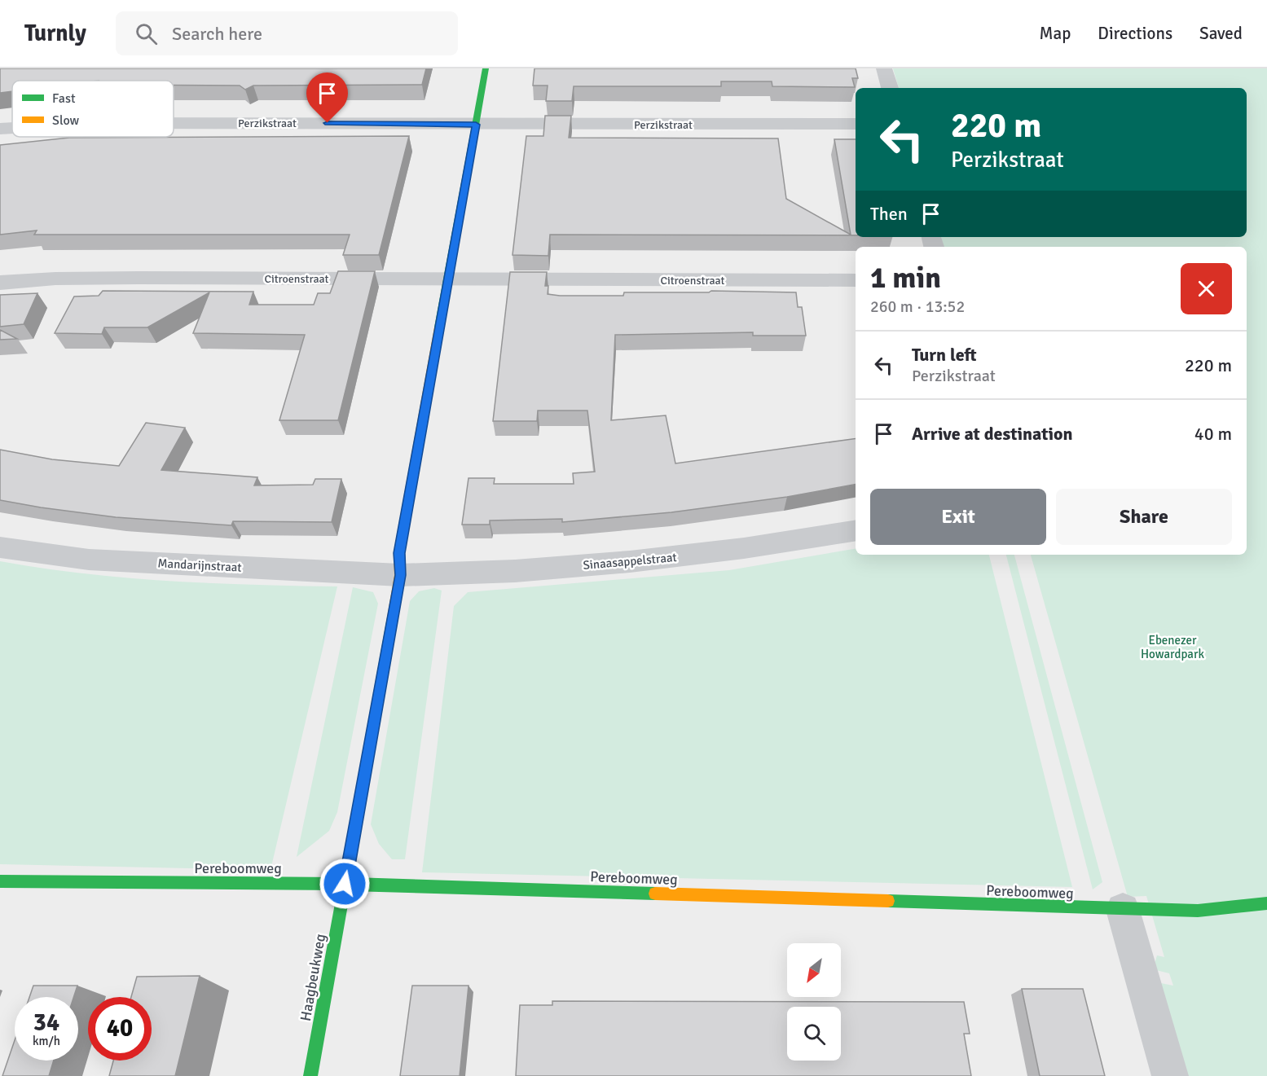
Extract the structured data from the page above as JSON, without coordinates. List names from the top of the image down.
{
  "streets": {
    "street": [
      "Perzikstraat",
      "Citroenstraat",
      "Sinaasappelstraat",
      "Mandarijnstraat",
      "Pereboomweg",
      "Haagbeukweg"
    ]
  },
  "crossings": [
    ["Perzikstraat", "Haagbeukweg"],
    ["Citroenstraat", "Haagbeukweg"],
    ["Sinaasappelstraat", "Mandarijnstraat"],
    ["Sinaasappelstraat", "Haagbeukweg"],
    ["Mandarijnstraat", "Haagbeukweg"],
    ["Pereboomweg", "Haagbeukweg"]
  ],
  "parks": ["Ebenezer Howardpark"],
  "legend": ["Fast", "Slow"],
  "north": "bottom left",
  "page": {
    "header": "Turnly",
    "search": "Search here",
    "nav": ["Map", "Directions", "Saved"],
    "turn": ["220 m", "Perzikstraat"],
    "then": "Then",
    "heading": ["1 min", "260 m · 13:52"],
    "list": [
      {
        "name": "Turn left",
        "note": "Perzikstraat",
        "value": "220 m"
      },
      {
        "name": "Arrive at destination",
        "value": "40 m"
      }
    ],
    "buttons": ["Exit", "Share"],
    "speed": "34 km/h",
    "limit": "40"
  }
}
